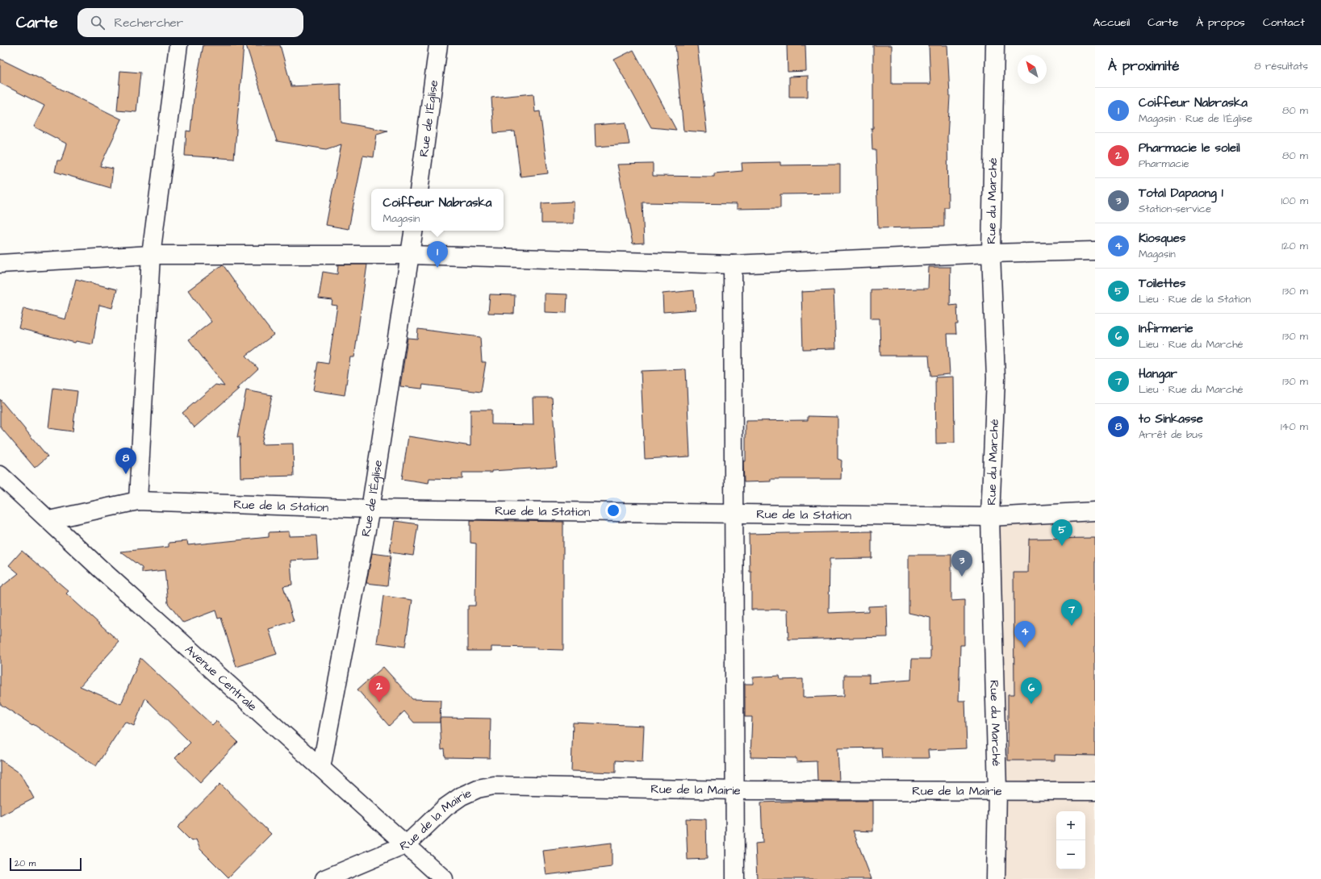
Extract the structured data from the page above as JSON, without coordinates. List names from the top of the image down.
{
  "streets": {
    "street": [
      "Rue de l'Église",
      "Rue du Marché",
      "Rue de la Station",
      "Avenue Centrale",
      "Rue de la Mairie"
    ]
  },
  "crossings": [
    ["Rue de l'Église", "Rue de la Station"],
    ["Rue de l'Église", "Avenue Centrale"],
    ["Rue du Marché", "Rue de la Station"],
    ["Rue du Marché", "Rue de la Mairie"],
    ["Rue de la Station", "Avenue Centrale"],
    ["Avenue Centrale", "Rue de la Mairie"]
  ],
  "scale_bar": "20 m",
  "north": "top left",
  "page": {
    "header": "Carte",
    "search": "Rechercher",
    "nav": [
      "Accueil",
      "Carte",
      "À propos",
      "Contact"
    ],
    "heading": ["À proximité", "8 résultats"],
    "list": [
      {
        "mark": "1",
        "name": "Coiffeur Nabraska",
        "note": "Magasin · Rue de l'Église",
        "value": "80 m"
      },
      {
        "mark": "2",
        "name": "Pharmacie le soleil",
        "note": "Pharmacie",
        "value": "80 m"
      },
      {
        "mark": "3",
        "name": "Total Dapaong 1",
        "note": "Station-service",
        "value": "100 m"
      },
      {
        "mark": "4",
        "name": "Kiosques",
        "note": "Magasin",
        "value": "120 m"
      },
      {
        "mark": "5",
        "name": "Toilettes",
        "note": "Lieu · Rue de la Station",
        "value": "130 m"
      },
      {
        "mark": "6",
        "name": "Infirmerie",
        "note": "Lieu · Rue du Marché",
        "value": "130 m"
      },
      {
        "mark": "7",
        "name": "Hangar",
        "note": "Lieu · Rue du Marché",
        "value": "130 m"
      },
      {
        "mark": "8",
        "name": "to Sinkasse",
        "note": "Arrêt de bus",
        "value": "140 m"
      }
    ],
    "popup": ["Coiffeur Nabraska", "Magasin"],
    "pins": [
      "1",
      "8",
      "5",
      "3",
      "7",
      "4",
      "2",
      "6"
    ],
    "map_buttons": ["+", "−"],
    "scale": "20 m"
  }
}
